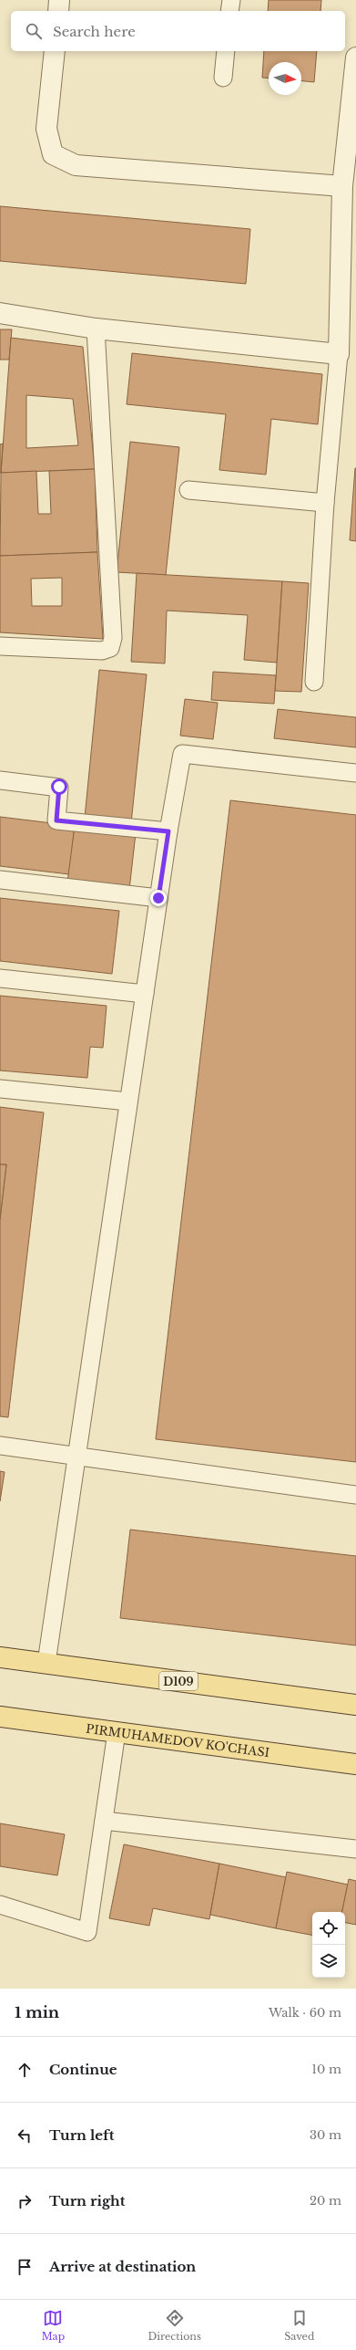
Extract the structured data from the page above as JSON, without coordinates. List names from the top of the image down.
{
  "streets": {
    "main road": ["D109", "PIRMUHAMEDOV KO'CHASI"]
  },
  "north": "right",
  "page": {
    "search": "Search here",
    "heading": ["1 min", "Walk · 60 m"],
    "list": [
      ["Continue", "10 m"],
      ["Turn left", "30 m"],
      ["Turn right", "20 m"],
      "Arrive at destination"
    ],
    "nav": ["Map", "Directions", "Saved"]
  }
}
